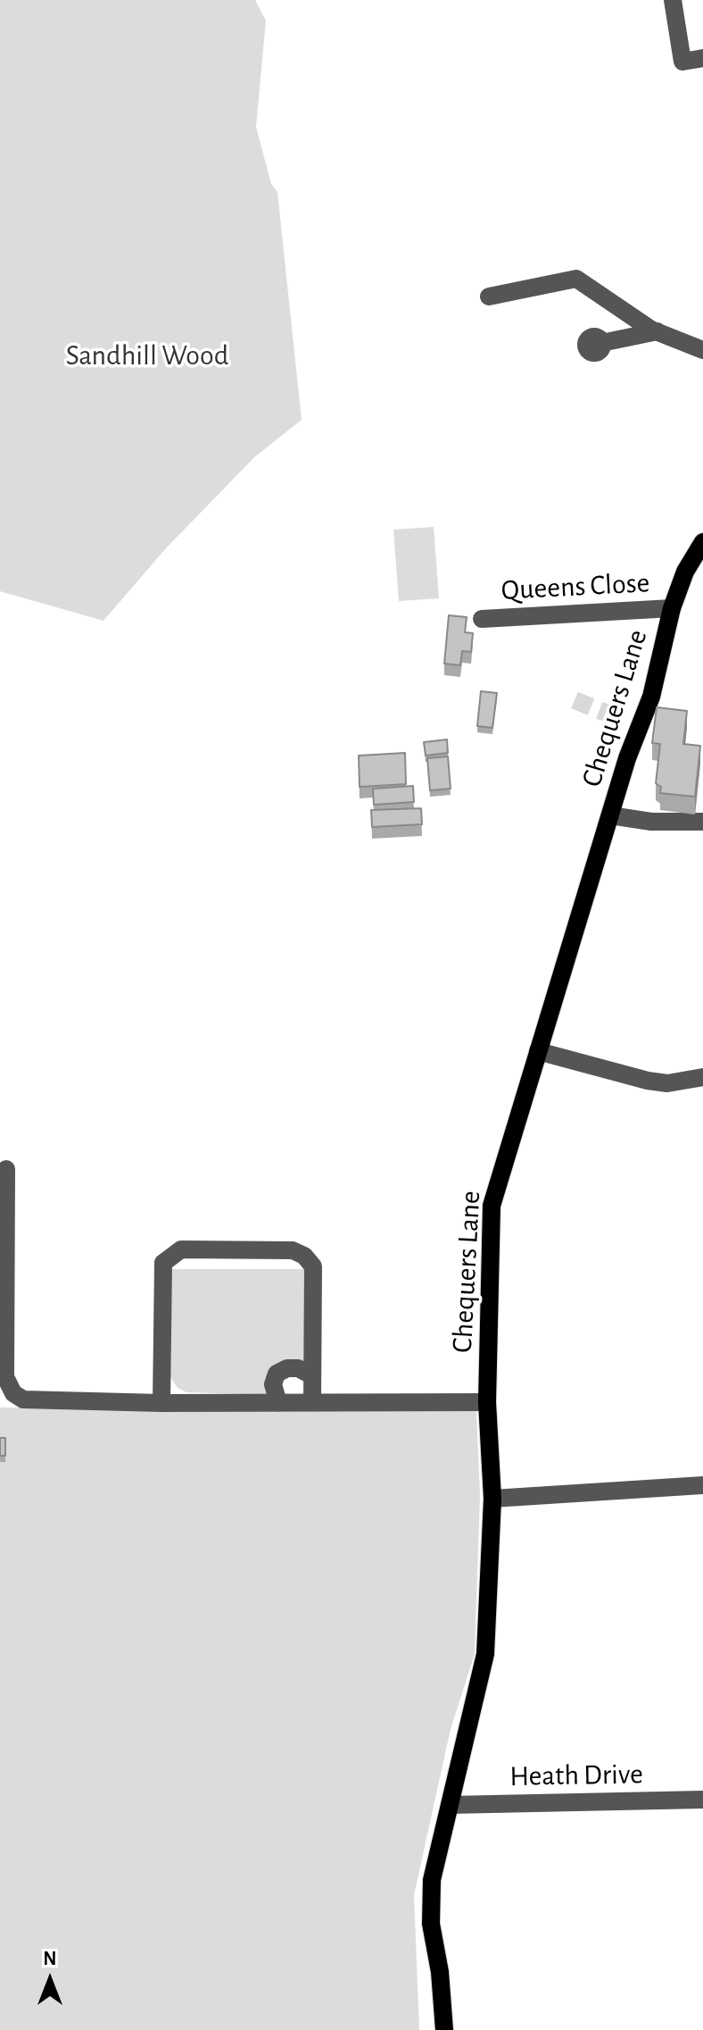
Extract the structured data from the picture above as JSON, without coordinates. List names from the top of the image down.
{
  "streets": {
    "main road": ["Chequers Lane"],
    "street": ["Queens Close", "Heath Drive"]
  },
  "crossings": [
    ["Queens Close", "Chequers Lane"],
    ["Chequers Lane", "Heath Drive"]
  ],
  "parks": ["Sandhill Wood"],
  "north": "top"
}
